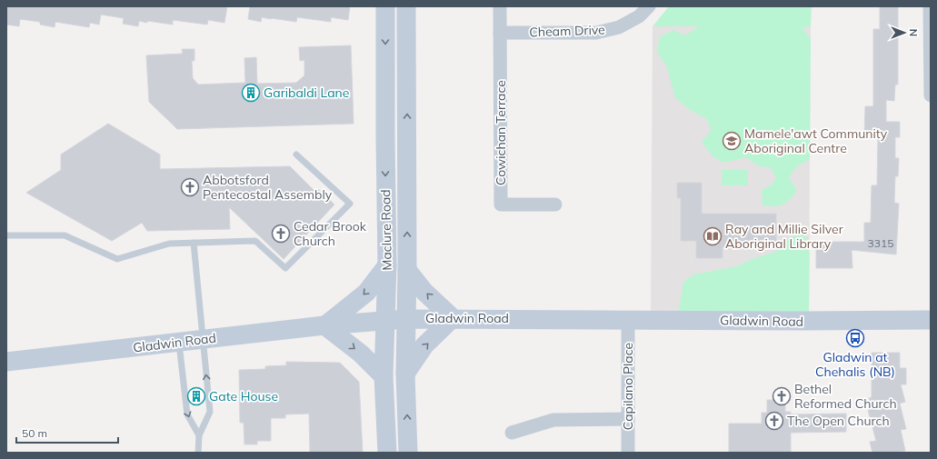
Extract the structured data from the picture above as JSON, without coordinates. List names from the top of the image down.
{
  "streets": {
    "main road": ["Maclure Road", "Gladwin Road"],
    "street": ["Cheam Drive", "Cowichan Terrace", "Capilano Place"]
  },
  "crossings": [
    ["Cheam Drive", "Cowichan Terrace"],
    ["Maclure Road", "Gladwin Road"],
    ["Gladwin Road", "Capilano Place"]
  ],
  "places": {
    "building": ["Garibaldi Lane", "Gate House"],
    "school or university": ["Mamele'awt Community Aboriginal Centre"],
    "church": [
      "Abbotsford Pentecostal Assembly",
      "Cedar Brook Church",
      "Bethel Reformed Church",
      "The Open Church"
    ],
    "library": ["Ray and Millie Silver Aboriginal Library"],
    "bus stop": ["Gladwin at Chehalis (NB)"]
  },
  "house_numbers": ["3315"],
  "scale_bar": "50 m",
  "north": "right"
}
